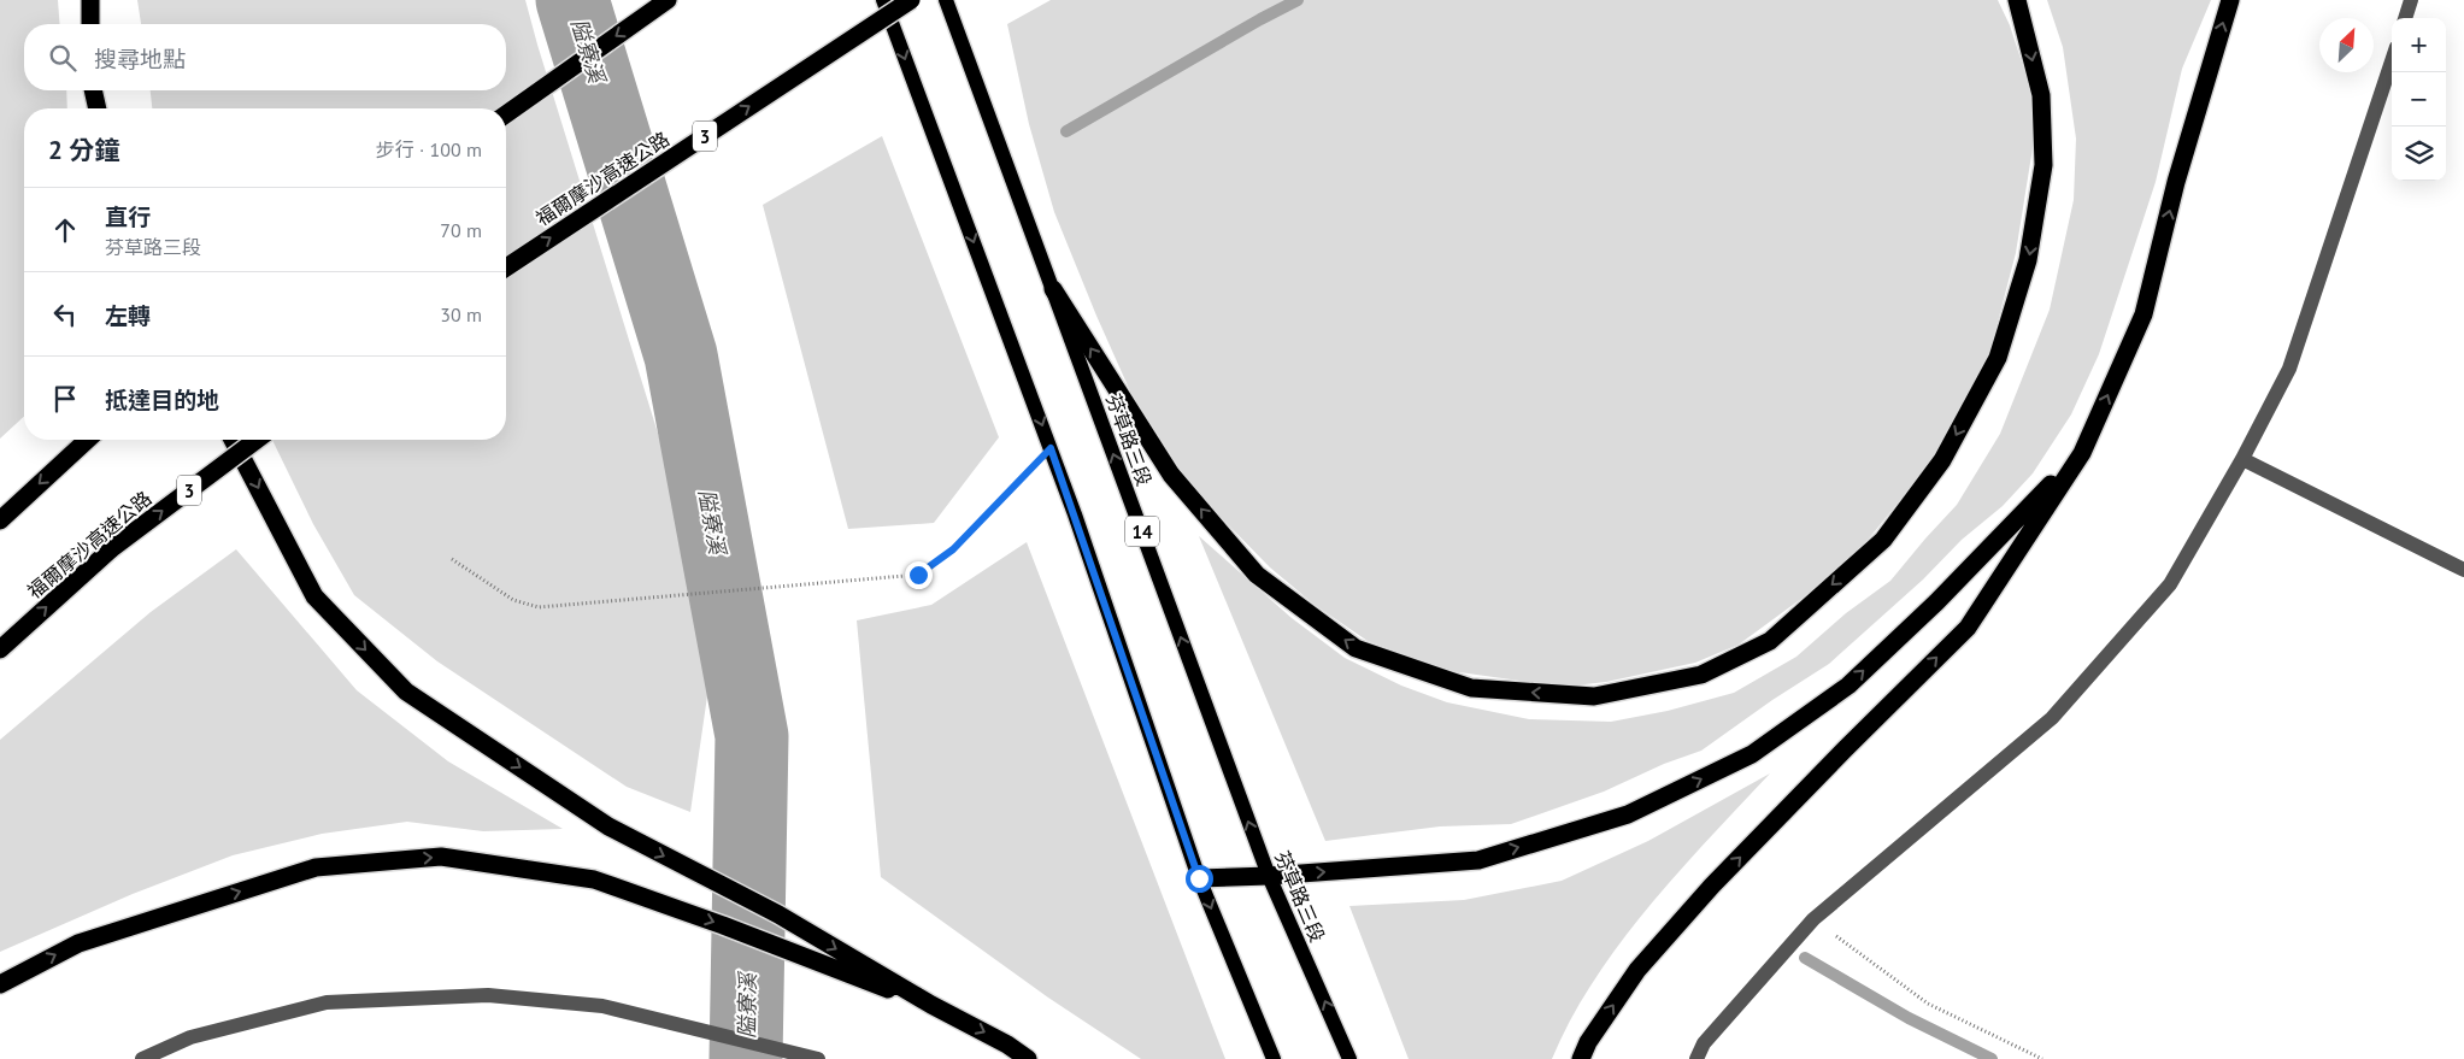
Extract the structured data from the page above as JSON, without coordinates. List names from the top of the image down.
{
  "streets": {
    "highway": ["3", "福爾摩沙高速公路"],
    "main road": ["芬草路三段", "14"]
  },
  "water": ["隘寮溪"],
  "north": "top right",
  "page": {
    "map_buttons": ["+", "−"],
    "search": "搜尋地點",
    "heading": ["2 分鐘", "步行 · 100 m"],
    "list": [
      ["直行", "芬草路三段", "70 m"],
      ["左轉", "30 m"],
      "抵達目的地"
    ]
  }
}
